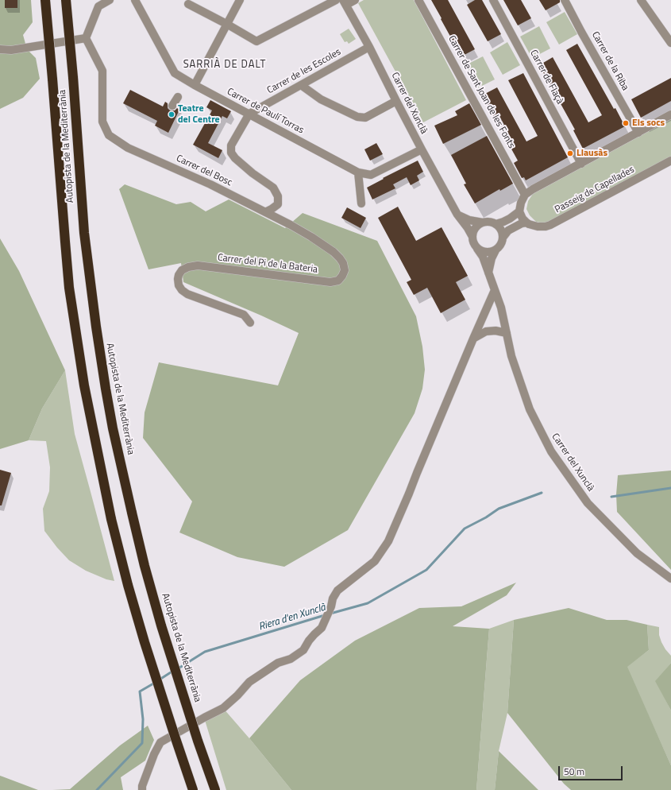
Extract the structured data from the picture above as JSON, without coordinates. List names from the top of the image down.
{
  "streets": {
    "highway": ["Autopista de la Mediterrània"],
    "street": [
      "Carrer de la Riba",
      "Carrer de les Escoles",
      "Carrer de Flaçà",
      "Carrer de Sant Joan de les Fonts",
      "Carrer del Xunclà",
      "Carrer de Paulí Torras",
      "Carrer del Bosc",
      "Passeig de Capellades",
      "Carrer del Pi de la Bateria"
    ]
  },
  "crossings": [
    ["Carrer de les Escoles", "Carrer del Xunclà"],
    ["Carrer de les Escoles", "Carrer de Paulí Torras"],
    ["Carrer del Xunclà", "Carrer de Paulí Torras"],
    ["Carrer del Bosc", "Carrer del Pi de la Bateria"]
  ],
  "districts": ["SARRIÀ DE DALT"],
  "water": ["Riera d'en Xunclà"],
  "places": ["Teatre del Centre", "Els socs", "Llausàs"],
  "scale_bar": "50 m"
}
